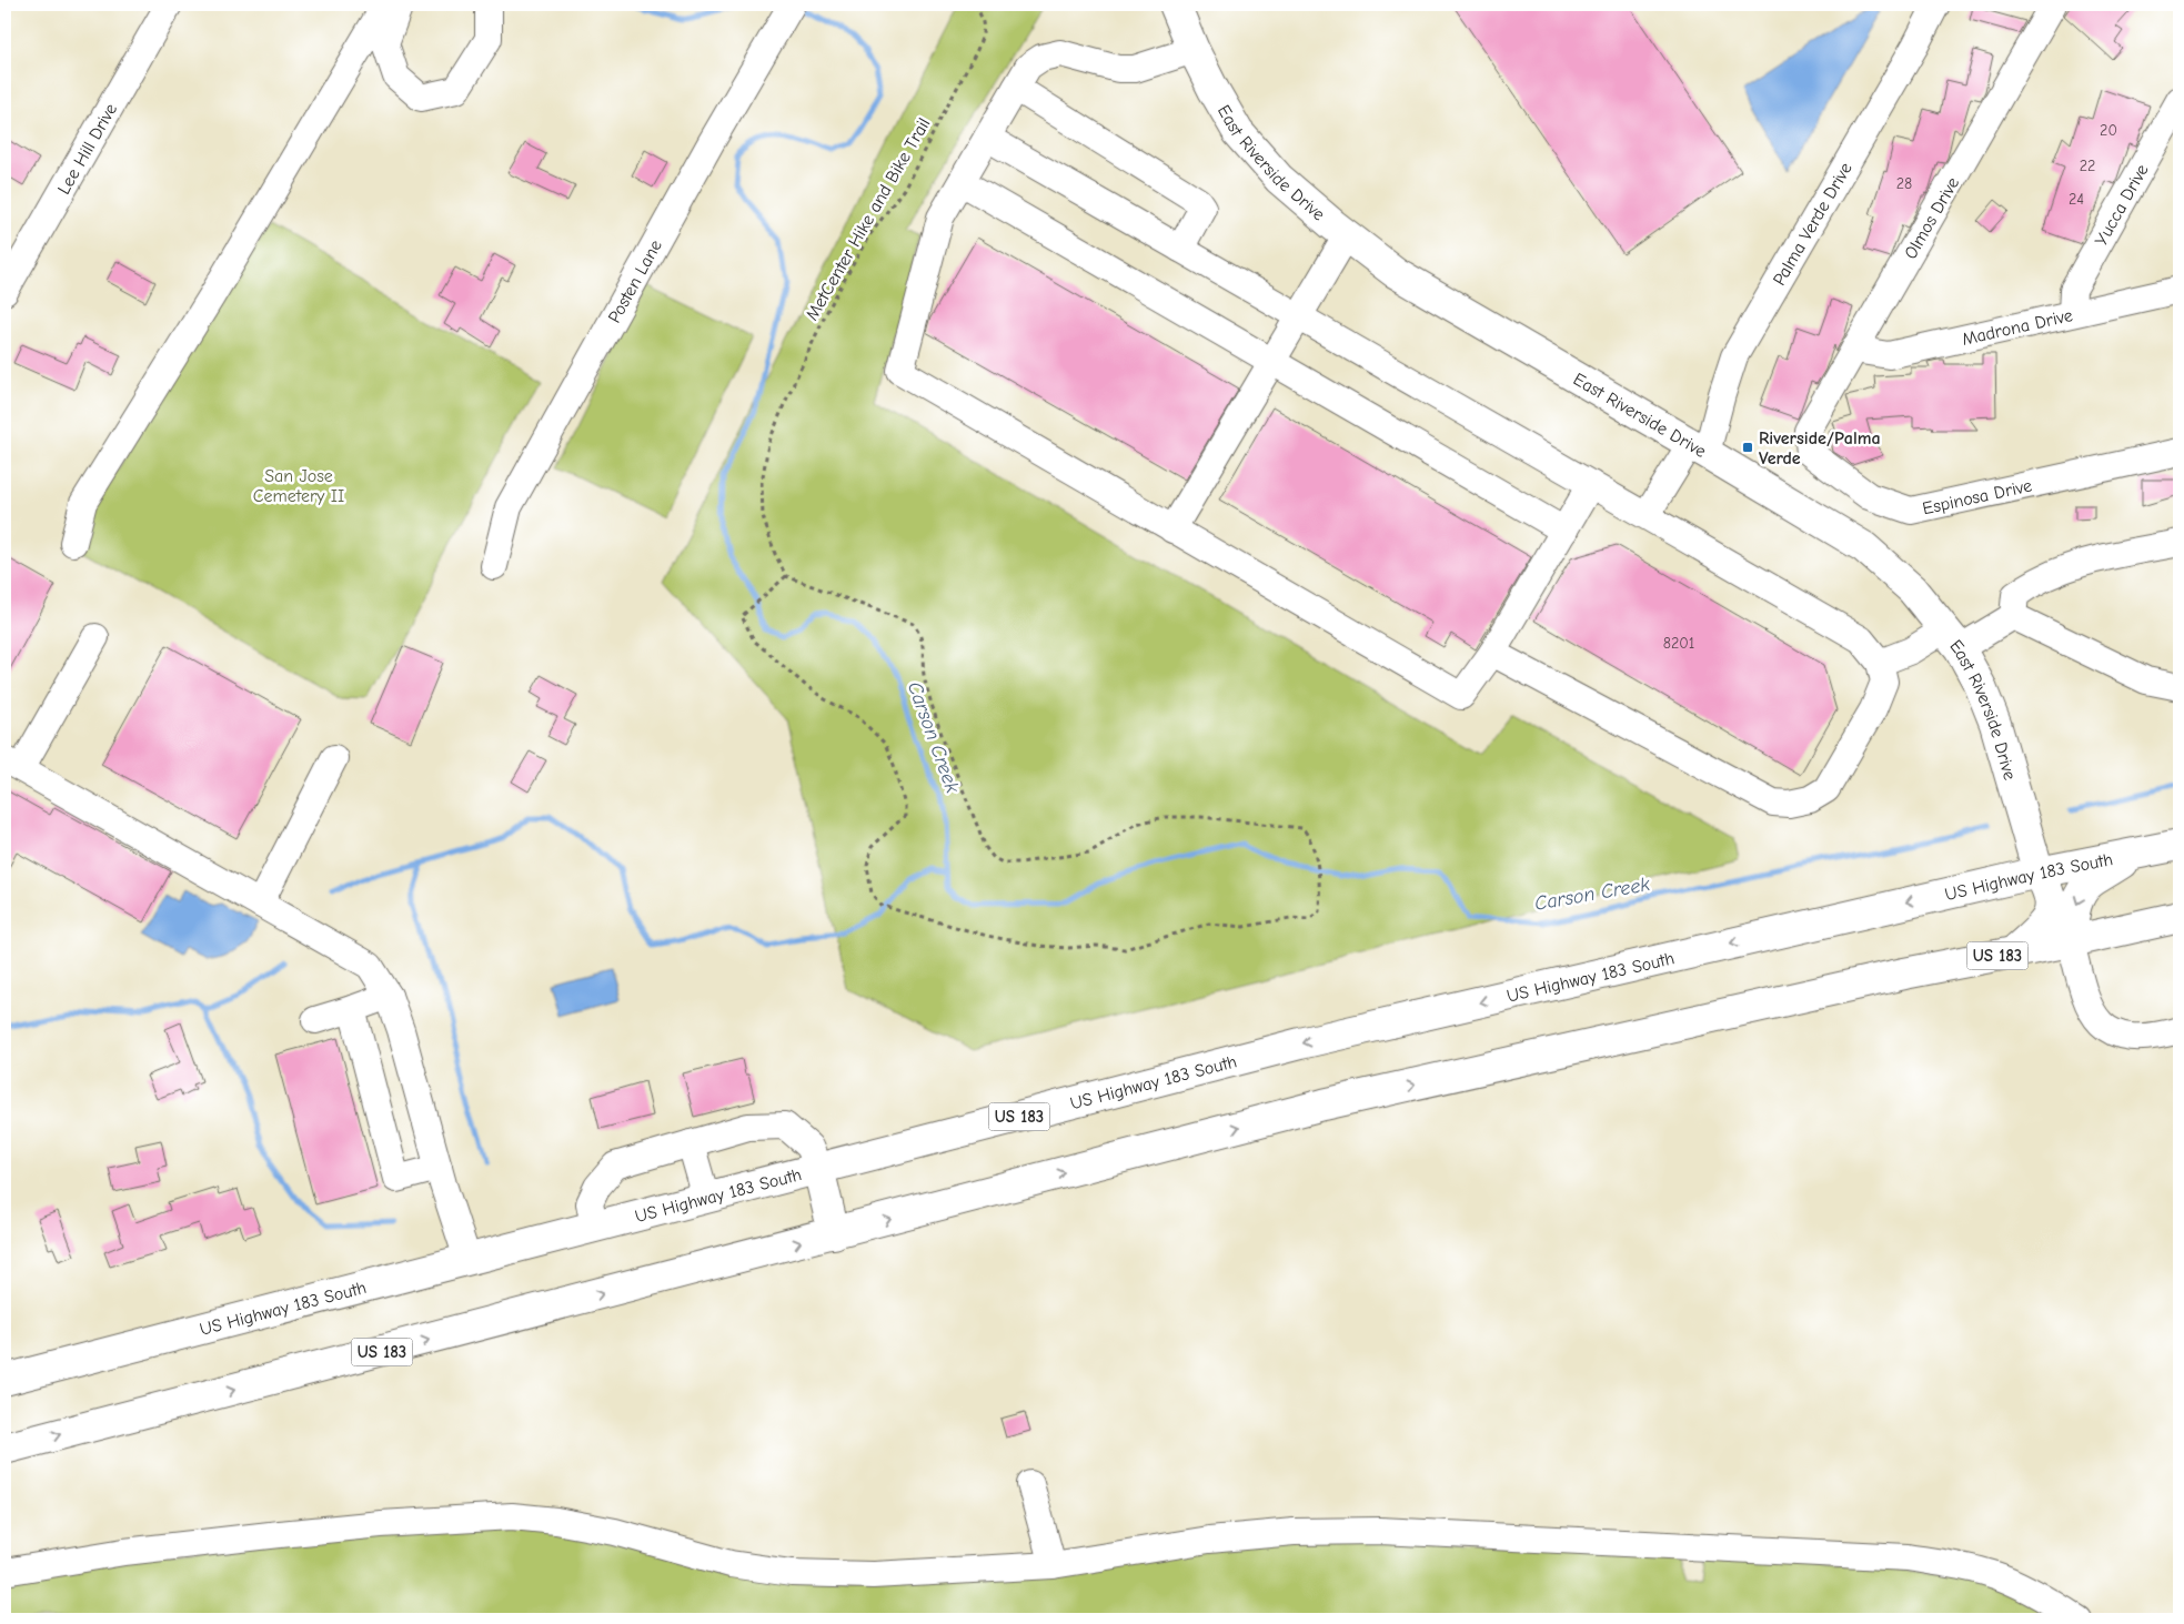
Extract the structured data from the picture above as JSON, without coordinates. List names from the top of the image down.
{
  "streets": {
    "main road": ["East Riverside Drive", "US Highway 183 South", "US 183"],
    "street": [
      "Lee Hill Drive",
      "Yucca Drive",
      "Olmos Drive",
      "Palma Verde Drive",
      "Posten Lane",
      "Madrona Drive",
      "Espinosa Drive"
    ],
    "path": ["MetCenter Hike and Bike Trail"]
  },
  "crossings": [
    ["East Riverside Drive", "Palma Verde Drive"],
    ["East Riverside Drive", "US Highway 183 South"],
    ["East Riverside Drive", "US 183"],
    ["Yucca Drive", "Madrona Drive"],
    ["Olmos Drive", "Madrona Drive"],
    ["Olmos Drive", "Espinosa Drive"]
  ],
  "water": ["Carson Creek"],
  "parks": ["San Jose Cemetery II"],
  "places": {
    "transit": ["Riverside/Palma Verde"]
  },
  "house_numbers": [
    "20",
    "22",
    "28",
    "24",
    "8201"
  ]
}
